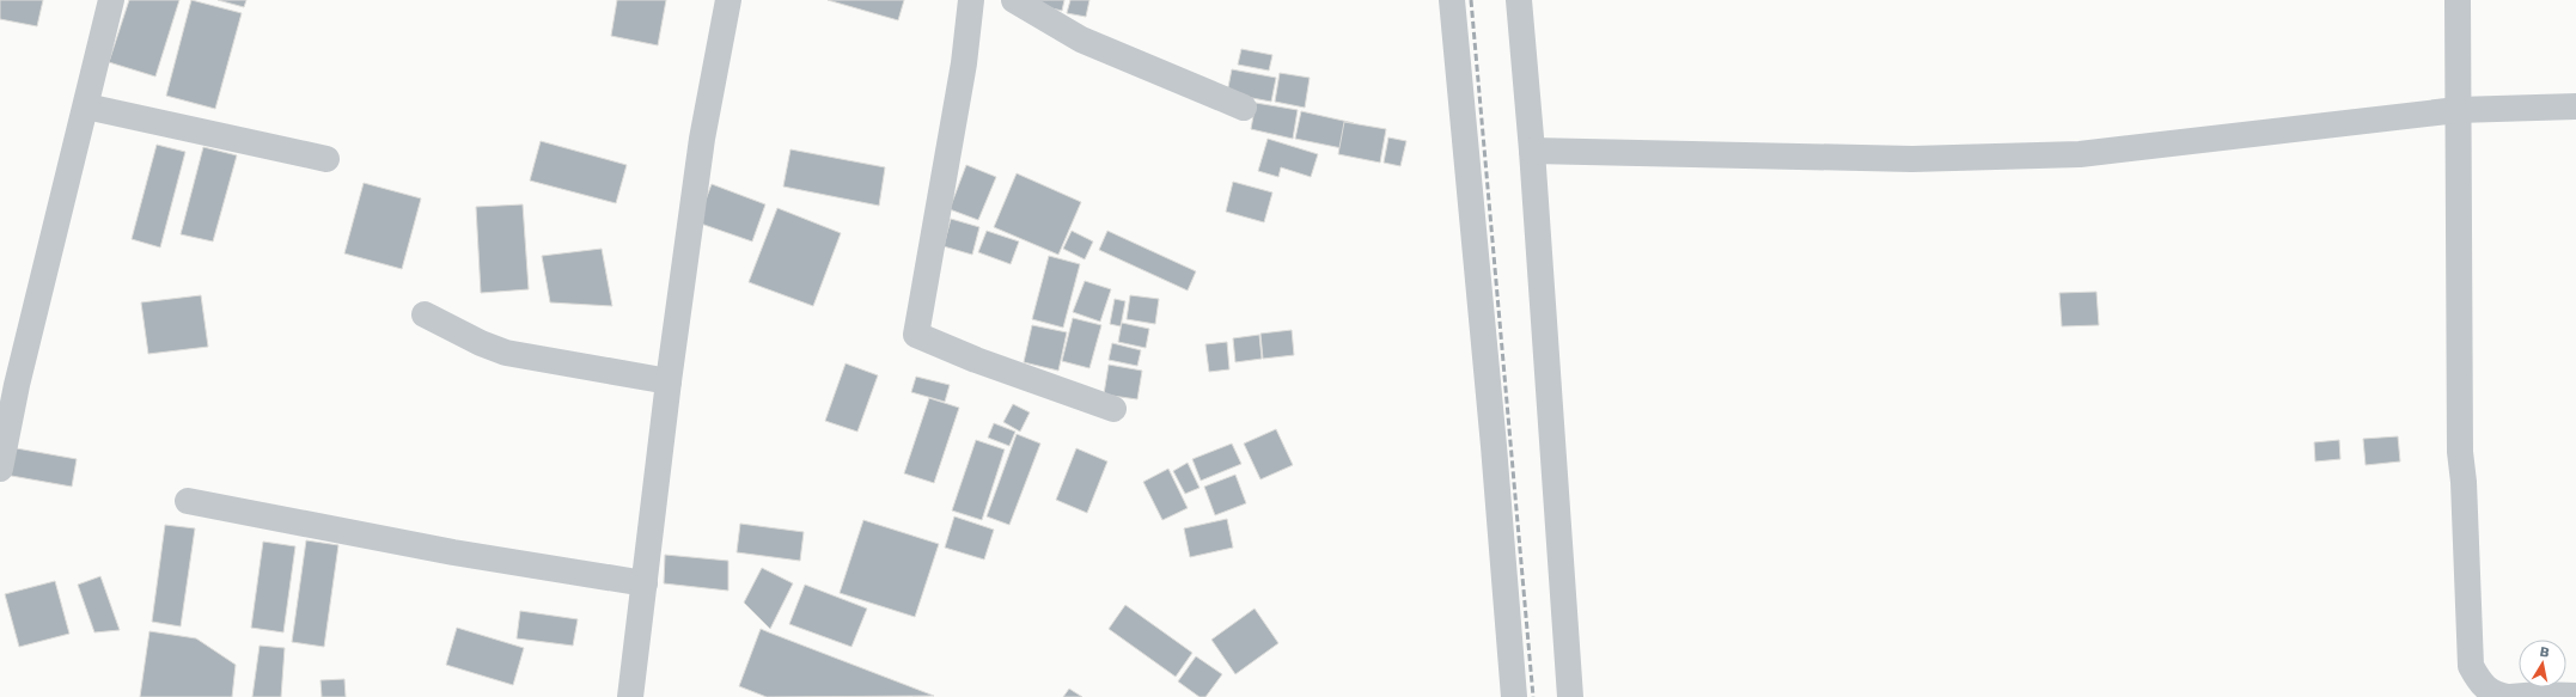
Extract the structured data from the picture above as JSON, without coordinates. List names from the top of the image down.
{
  "north": "top"
}
